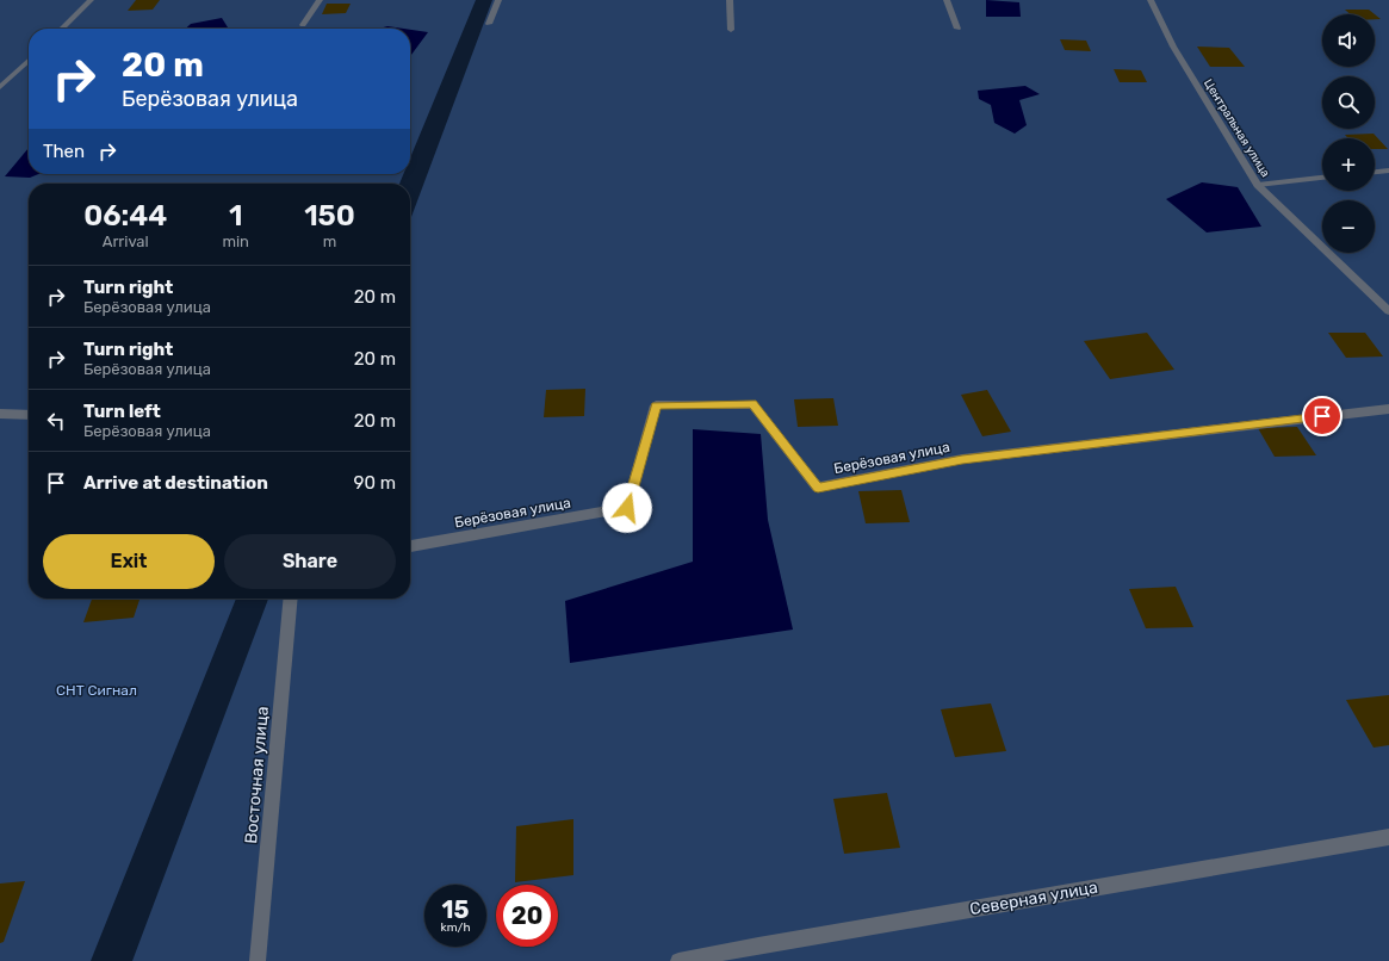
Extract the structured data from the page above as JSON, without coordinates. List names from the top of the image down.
{
  "streets": {
    "street": [
      "Центральная улица",
      "Берёзовая улица",
      "Восточная улица",
      "Северная улица"
    ]
  },
  "parks": ["СНТ Сигнал"],
  "page": {
    "map_buttons": ["+", "−"],
    "turn": ["20 m", "Берёзовая улица"],
    "then": "Then",
    "eta": [
      "06:44",
      "Arrival",
      "1",
      "min",
      "150",
      "m"
    ],
    "list": [
      {
        "name": "Turn right",
        "note": "Берёзовая улица",
        "value": "20 m"
      },
      {
        "name": "Turn right",
        "note": "Берёзовая улица",
        "value": "20 m"
      },
      {
        "name": "Turn left",
        "note": "Берёзовая улица",
        "value": "20 m"
      },
      {
        "name": "Arrive at destination",
        "value": "90 m"
      }
    ],
    "buttons": ["Exit", "Share"],
    "speed": "15 km/h",
    "limit": "20"
  }
}
